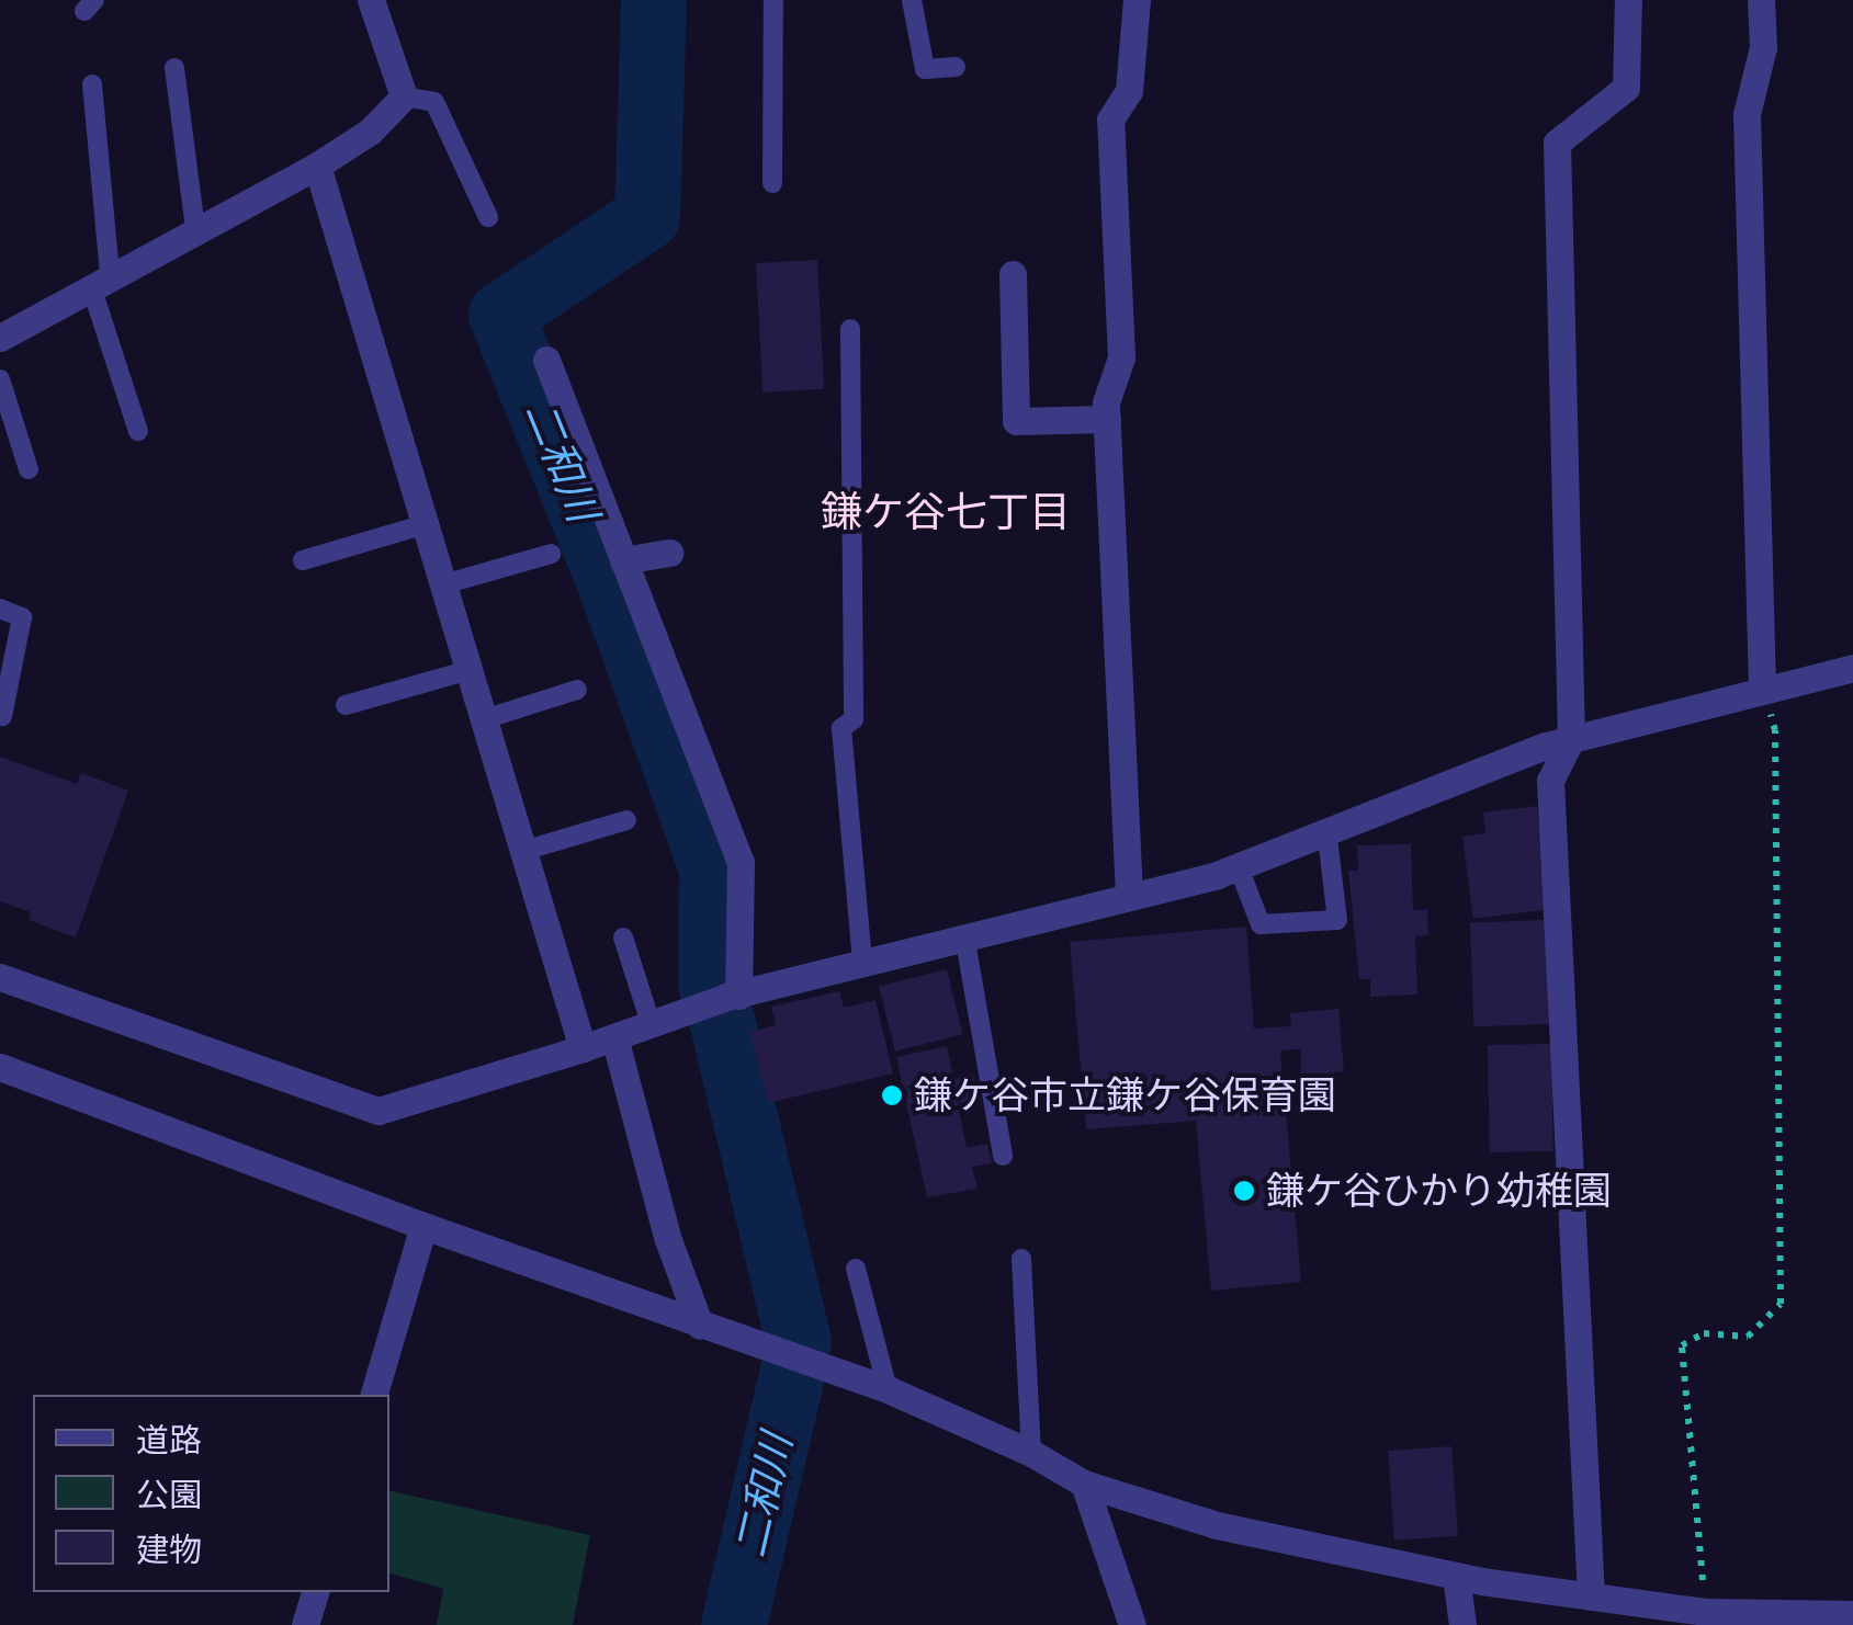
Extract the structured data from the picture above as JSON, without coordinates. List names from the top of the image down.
{
  "districts": ["鎌ケ谷七丁目"],
  "water": ["二和川"],
  "places": ["鎌ケ谷市立鎌ケ谷保育園", "鎌ケ谷ひかり幼稚園"],
  "legend": ["道路", "公園", "建物"]
}
